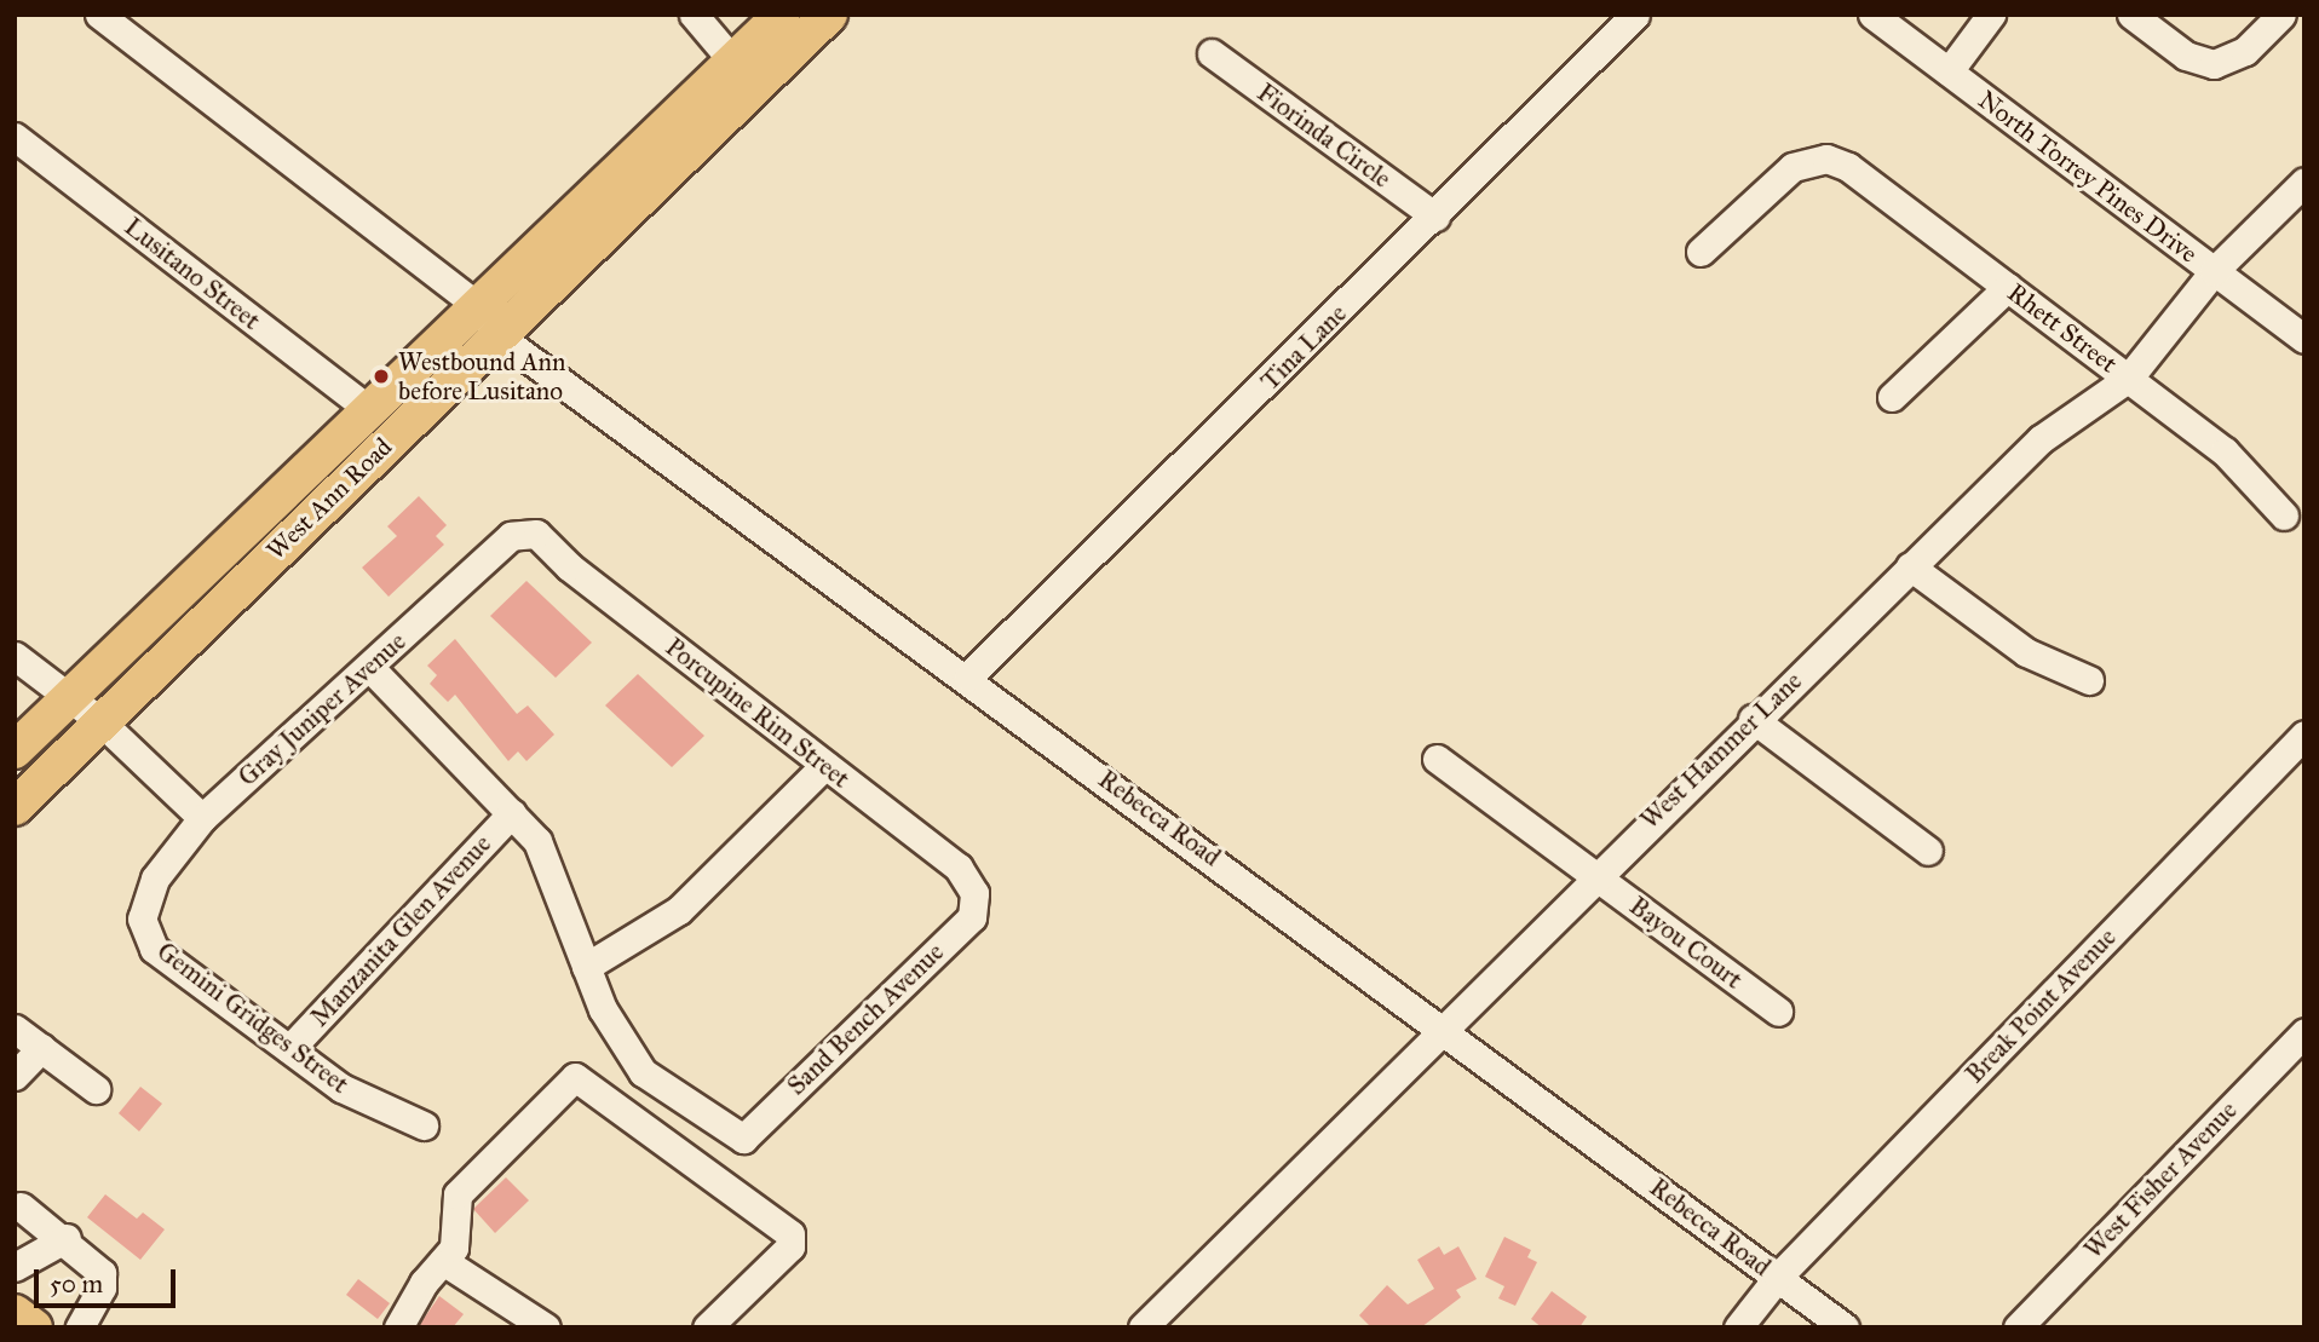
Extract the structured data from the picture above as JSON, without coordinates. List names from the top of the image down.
{
  "streets": {
    "main road": ["West Ann Road"],
    "street": [
      "Fiorinda Circle",
      "North Torrey Pines Drive",
      "Lusitano Street",
      "Rhett Street",
      "Tina Lane",
      "Gray Juniper Avenue",
      "Porcupine Rim Street",
      "West Hammer Lane",
      "Rebecca Road",
      "Manzanita Glen Avenue",
      "Bayou Court",
      "Break Point Avenue",
      "Gemini Gridges Street",
      "Sand Bench Avenue",
      "West Fisher Avenue"
    ]
  },
  "crossings": [
    ["Fiorinda Circle", "Tina Lane"],
    ["North Torrey Pines Drive", "West Hammer Lane"],
    ["Lusitano Street", "West Ann Road"],
    ["Rhett Street", "West Hammer Lane"],
    ["Tina Lane", "Rebecca Road"],
    ["West Ann Road", "Rebecca Road"],
    ["Gray Juniper Avenue", "Porcupine Rim Street"],
    ["Gray Juniper Avenue", "Gemini Gridges Street"],
    ["Porcupine Rim Street", "Sand Bench Avenue"],
    ["West Hammer Lane", "Rebecca Road"],
    ["West Hammer Lane", "Bayou Court"],
    ["Rebecca Road", "Break Point Avenue"],
    ["Manzanita Glen Avenue", "Gemini Gridges Street"]
  ],
  "places": ["Westbound Ann before Lusitano"],
  "scale_bar": "50 m"
}
